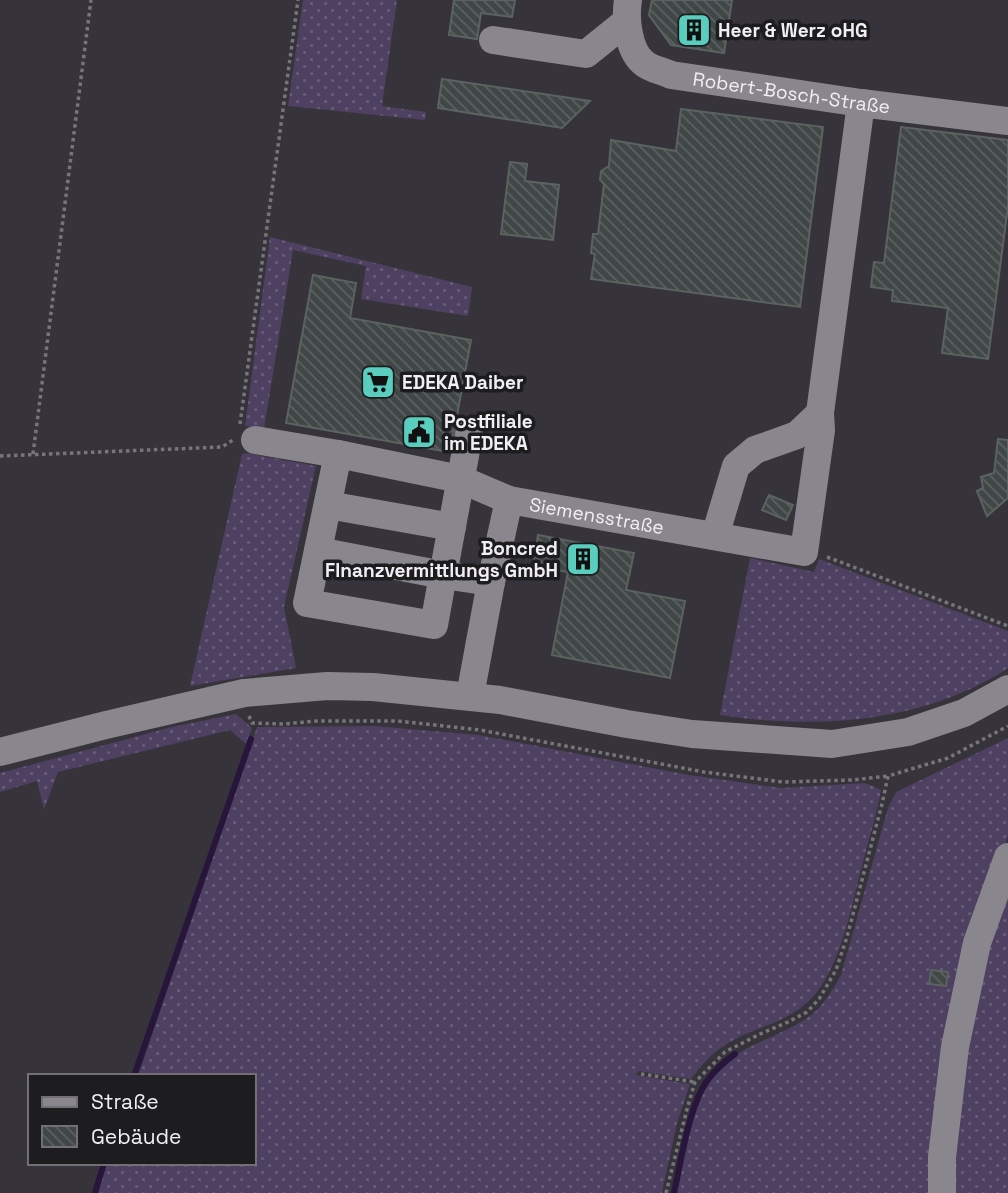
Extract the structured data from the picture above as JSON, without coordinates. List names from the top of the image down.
{
  "streets": {
    "street": ["Robert-Bosch-Straße", "Siemensstraße"]
  },
  "places": {
    "building": ["Heer & Werz oHG", "Boncred FInanzvermittlungs GmbH"],
    "supermarket": ["EDEKA Daiber"],
    "public building": ["Postfiliale im EDEKA"]
  },
  "legend": ["Straße", "Gebäude"]
}
